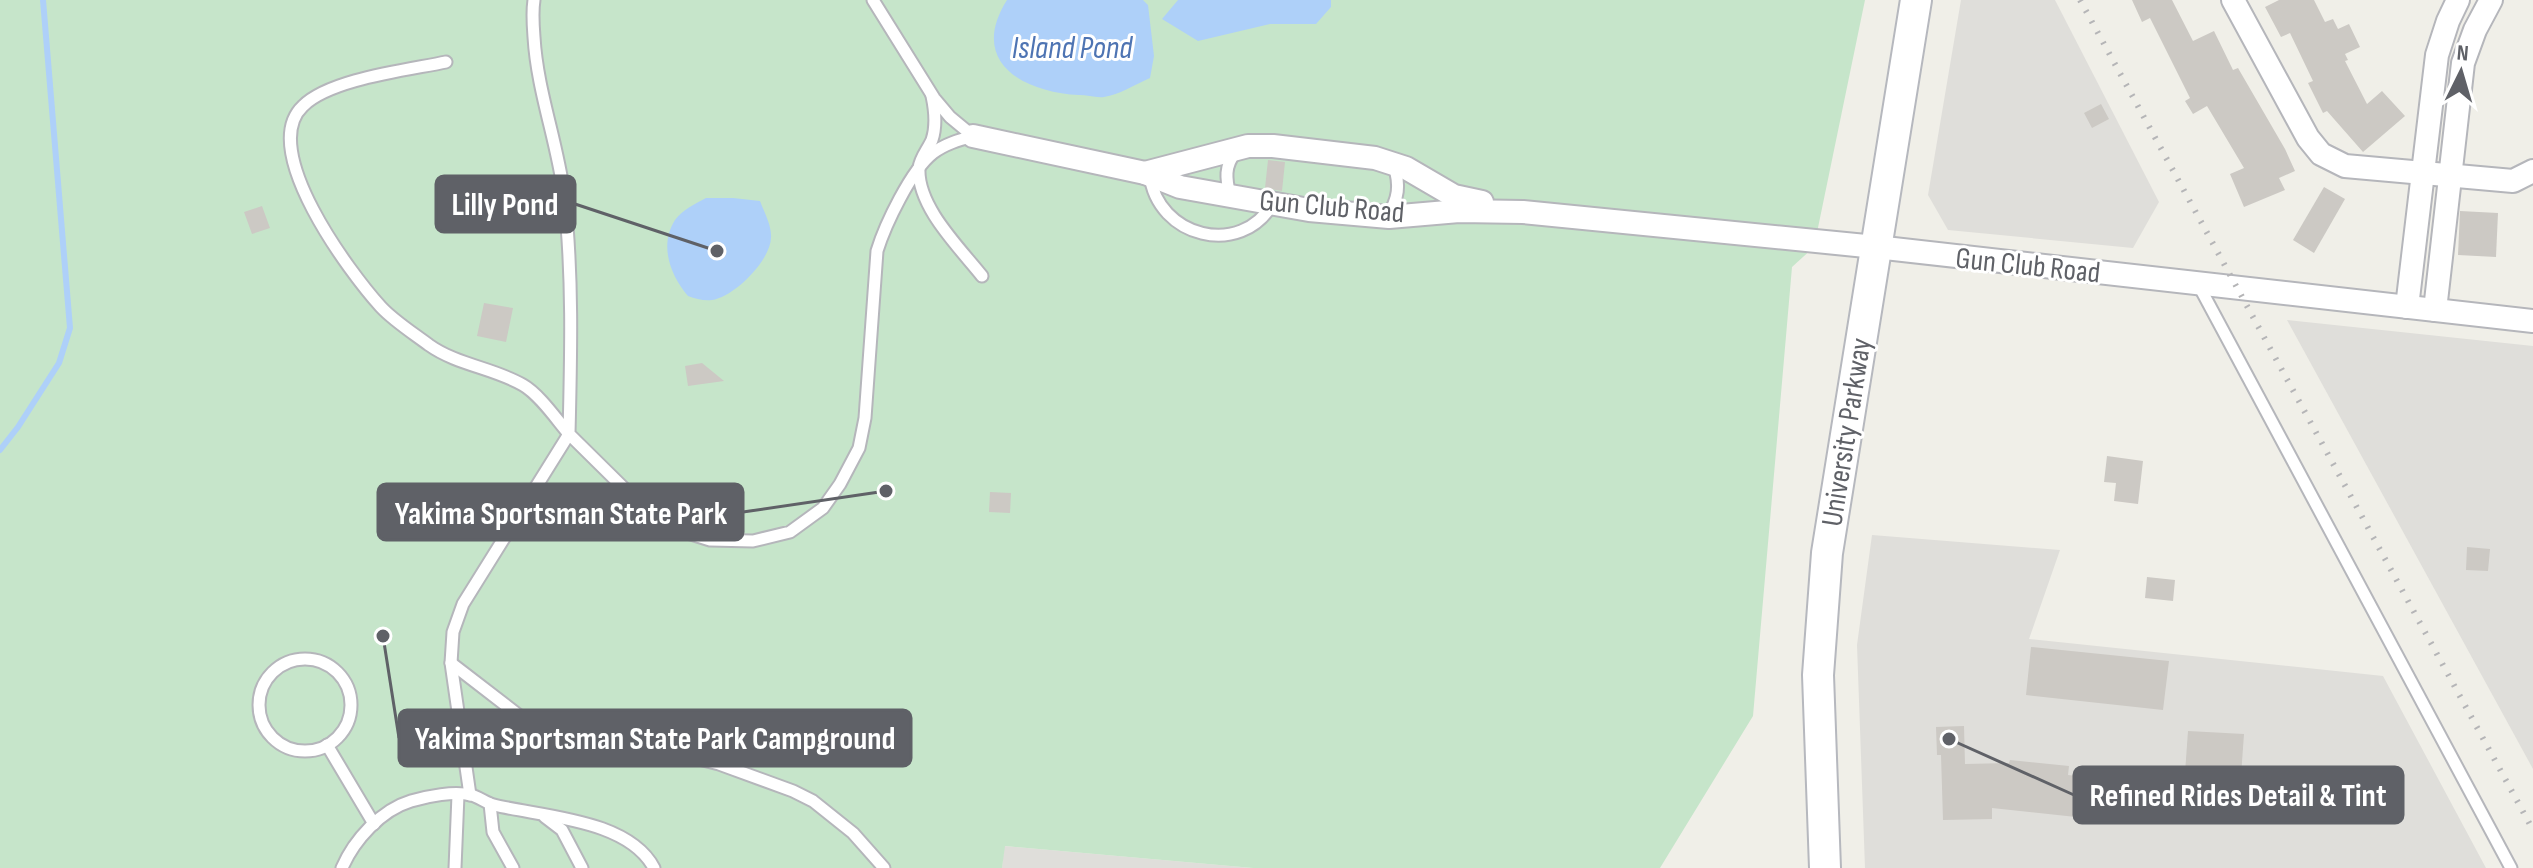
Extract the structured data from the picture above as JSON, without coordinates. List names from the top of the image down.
{
  "streets": {
    "main road": ["University Parkway"],
    "street": ["Gun Club Road"]
  },
  "crossings": [
    ["Gun Club Road", "University Parkway"]
  ],
  "water": ["Island Pond"],
  "places": [
    "Lilly Pond",
    "Yakima Sportsman State Park",
    "Yakima Sportsman State Park Campground",
    "Refined Rides Detail & Tint"
  ],
  "north": "top"
}
